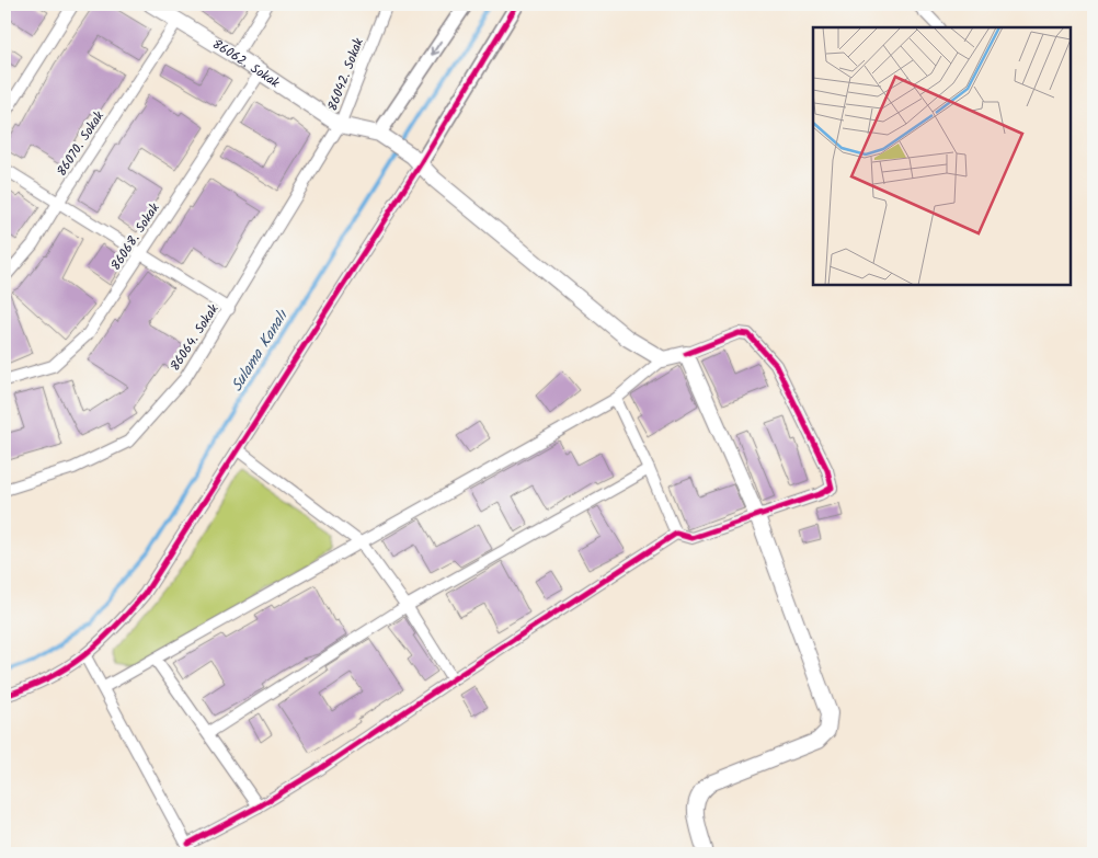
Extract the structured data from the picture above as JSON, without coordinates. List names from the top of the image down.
{
  "streets": {
    "main road": ["86062. Sokak"],
    "street": [
      "86042. Sokak",
      "86070. Sokak",
      "86068. Sokak",
      "86064. Sokak"
    ]
  },
  "crossings": [
    ["86062. Sokak", "86042. Sokak"],
    ["86062. Sokak", "86070. Sokak"],
    ["86062. Sokak", "86068. Sokak"],
    ["86062. Sokak", "86064. Sokak"],
    ["86042. Sokak", "86064. Sokak"]
  ],
  "water": ["Sulama Kanalı"]
}
